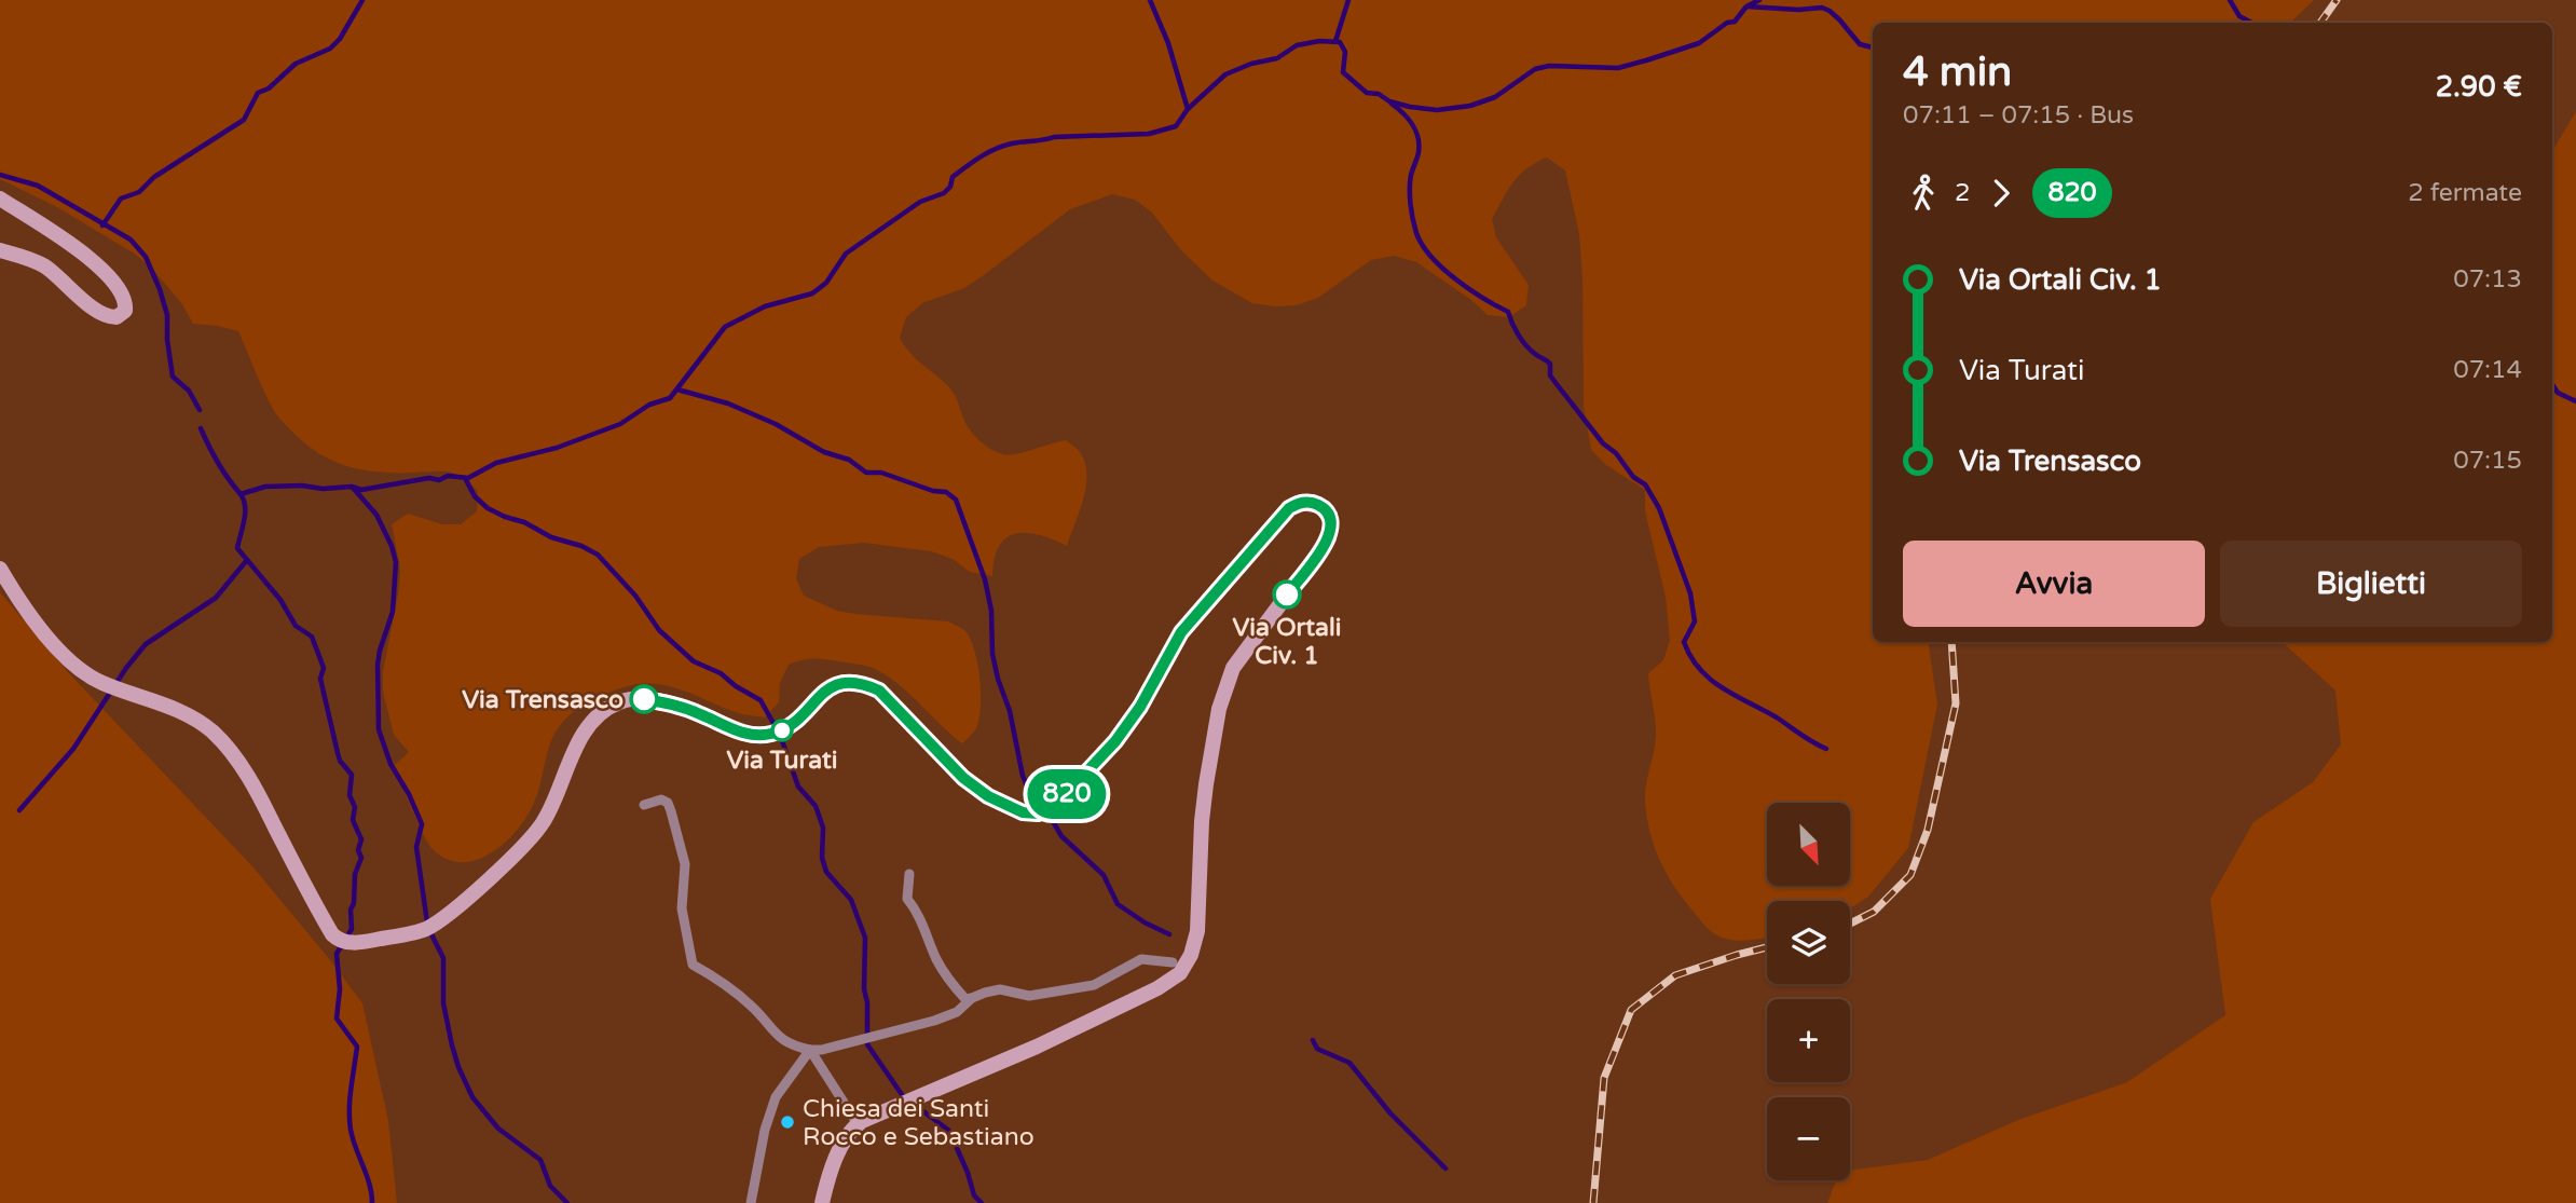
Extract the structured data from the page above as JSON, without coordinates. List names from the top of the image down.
{
  "places": [
    "Via Ortali Civ. 1",
    "Via Trensasco",
    "Via Turati",
    "Chiesa dei Santi Rocco e Sebastiano"
  ],
  "lines": ["bus line 820"],
  "north": "bottom right",
  "page": {
    "on_map": "820",
    "heading": ["4 min", "07:11 – 07:15 · Bus", "2.90 €"],
    "legs": ["2", "820", "2 fermate"],
    "list": [
      {
        "name": "Via Ortali Civ. 1",
        "value": "07:13"
      },
      {
        "name": "Via Turati",
        "value": "07:14"
      },
      {
        "name": "Via Trensasco",
        "value": "07:15"
      }
    ],
    "buttons": ["Avvia", "Biglietti"],
    "map_buttons": ["+", "−"]
  }
}
